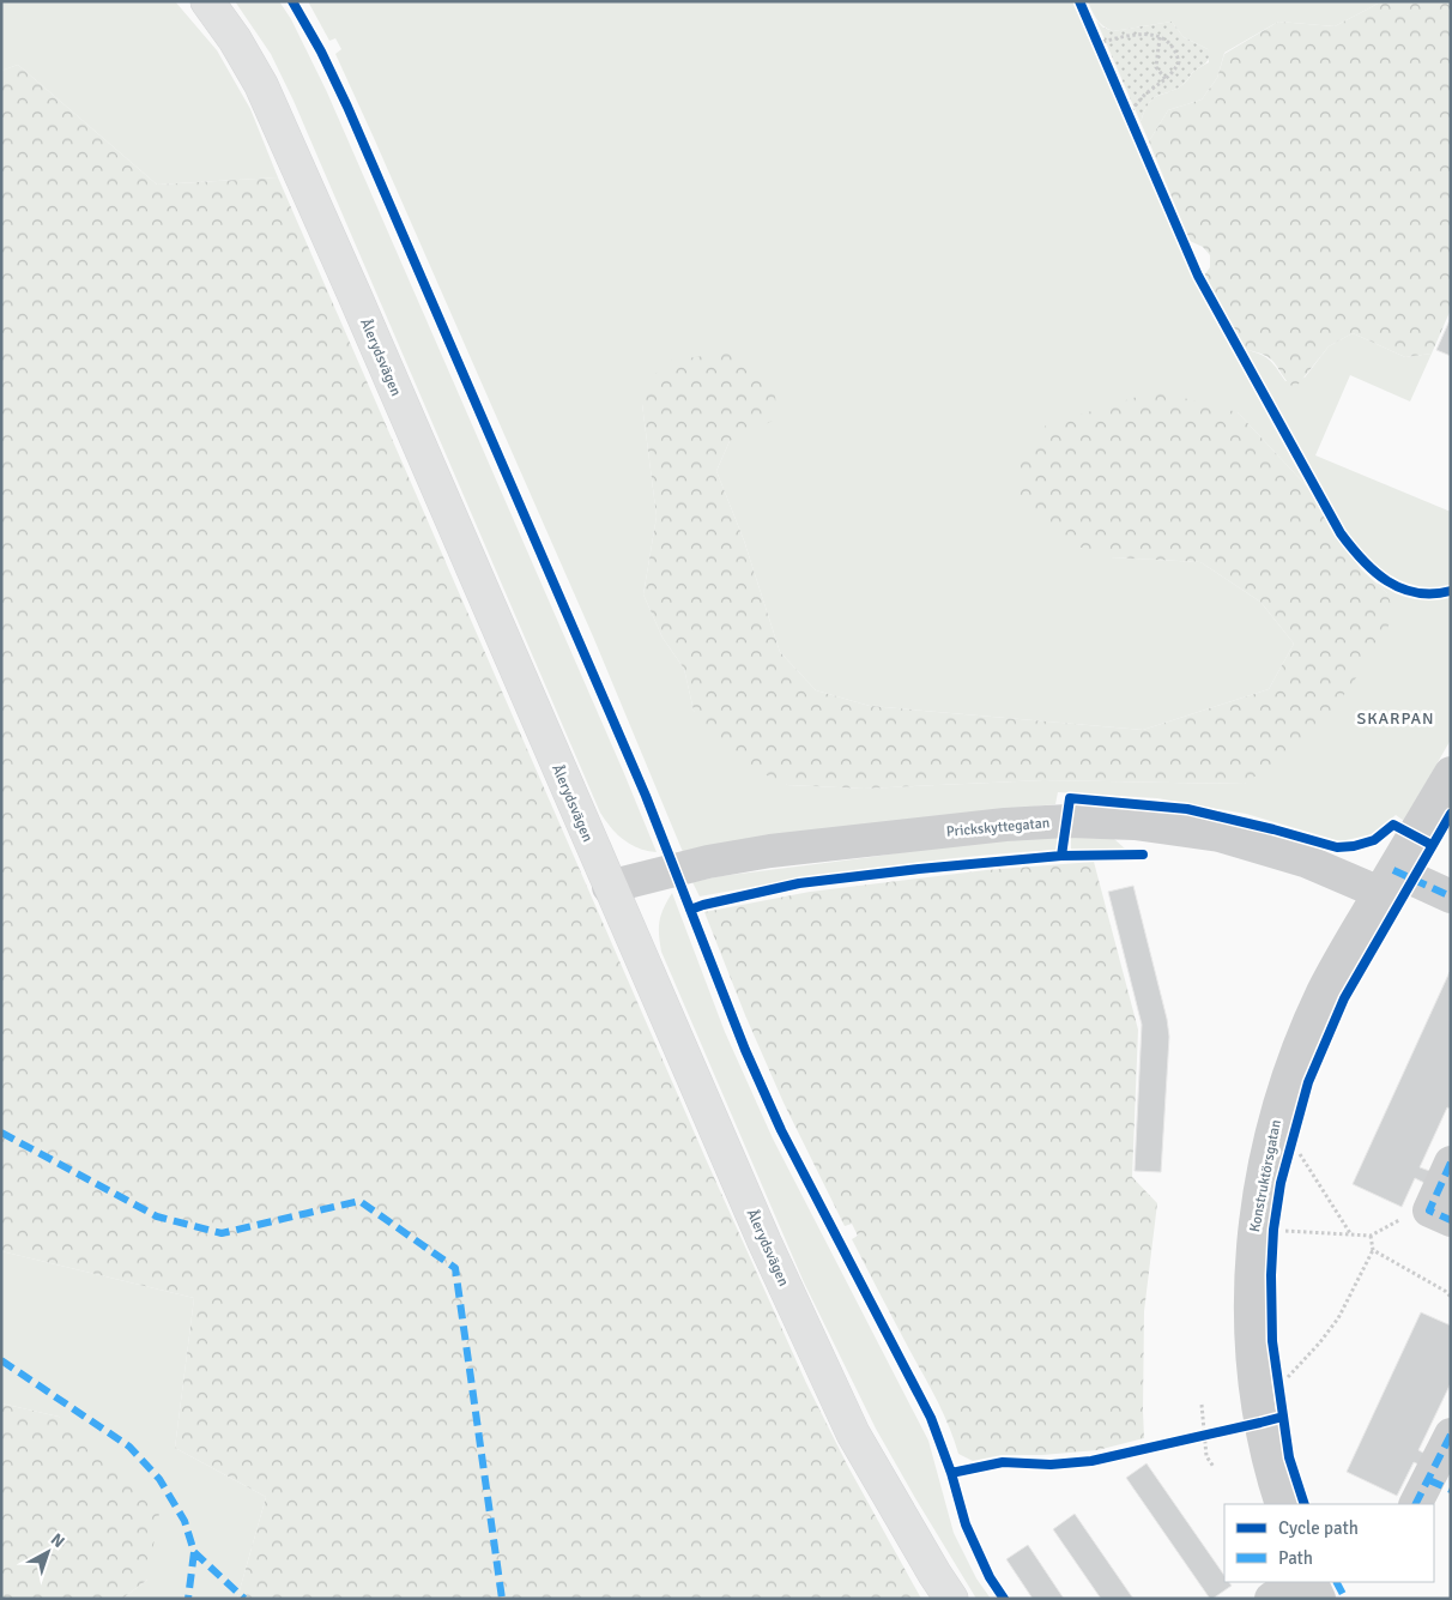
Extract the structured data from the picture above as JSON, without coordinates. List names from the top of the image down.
{
  "streets": {
    "main road": ["Ålerydsvägen"],
    "street": ["Prickskyttegatan", "Konstruktörsgatan"]
  },
  "crossings": [
    ["Ålerydsvägen", "Prickskyttegatan"],
    ["Prickskyttegatan", "Konstruktörsgatan"]
  ],
  "districts": ["SKARPAN"],
  "legend": ["Cycle path", "Path"],
  "north": "top right"
}
